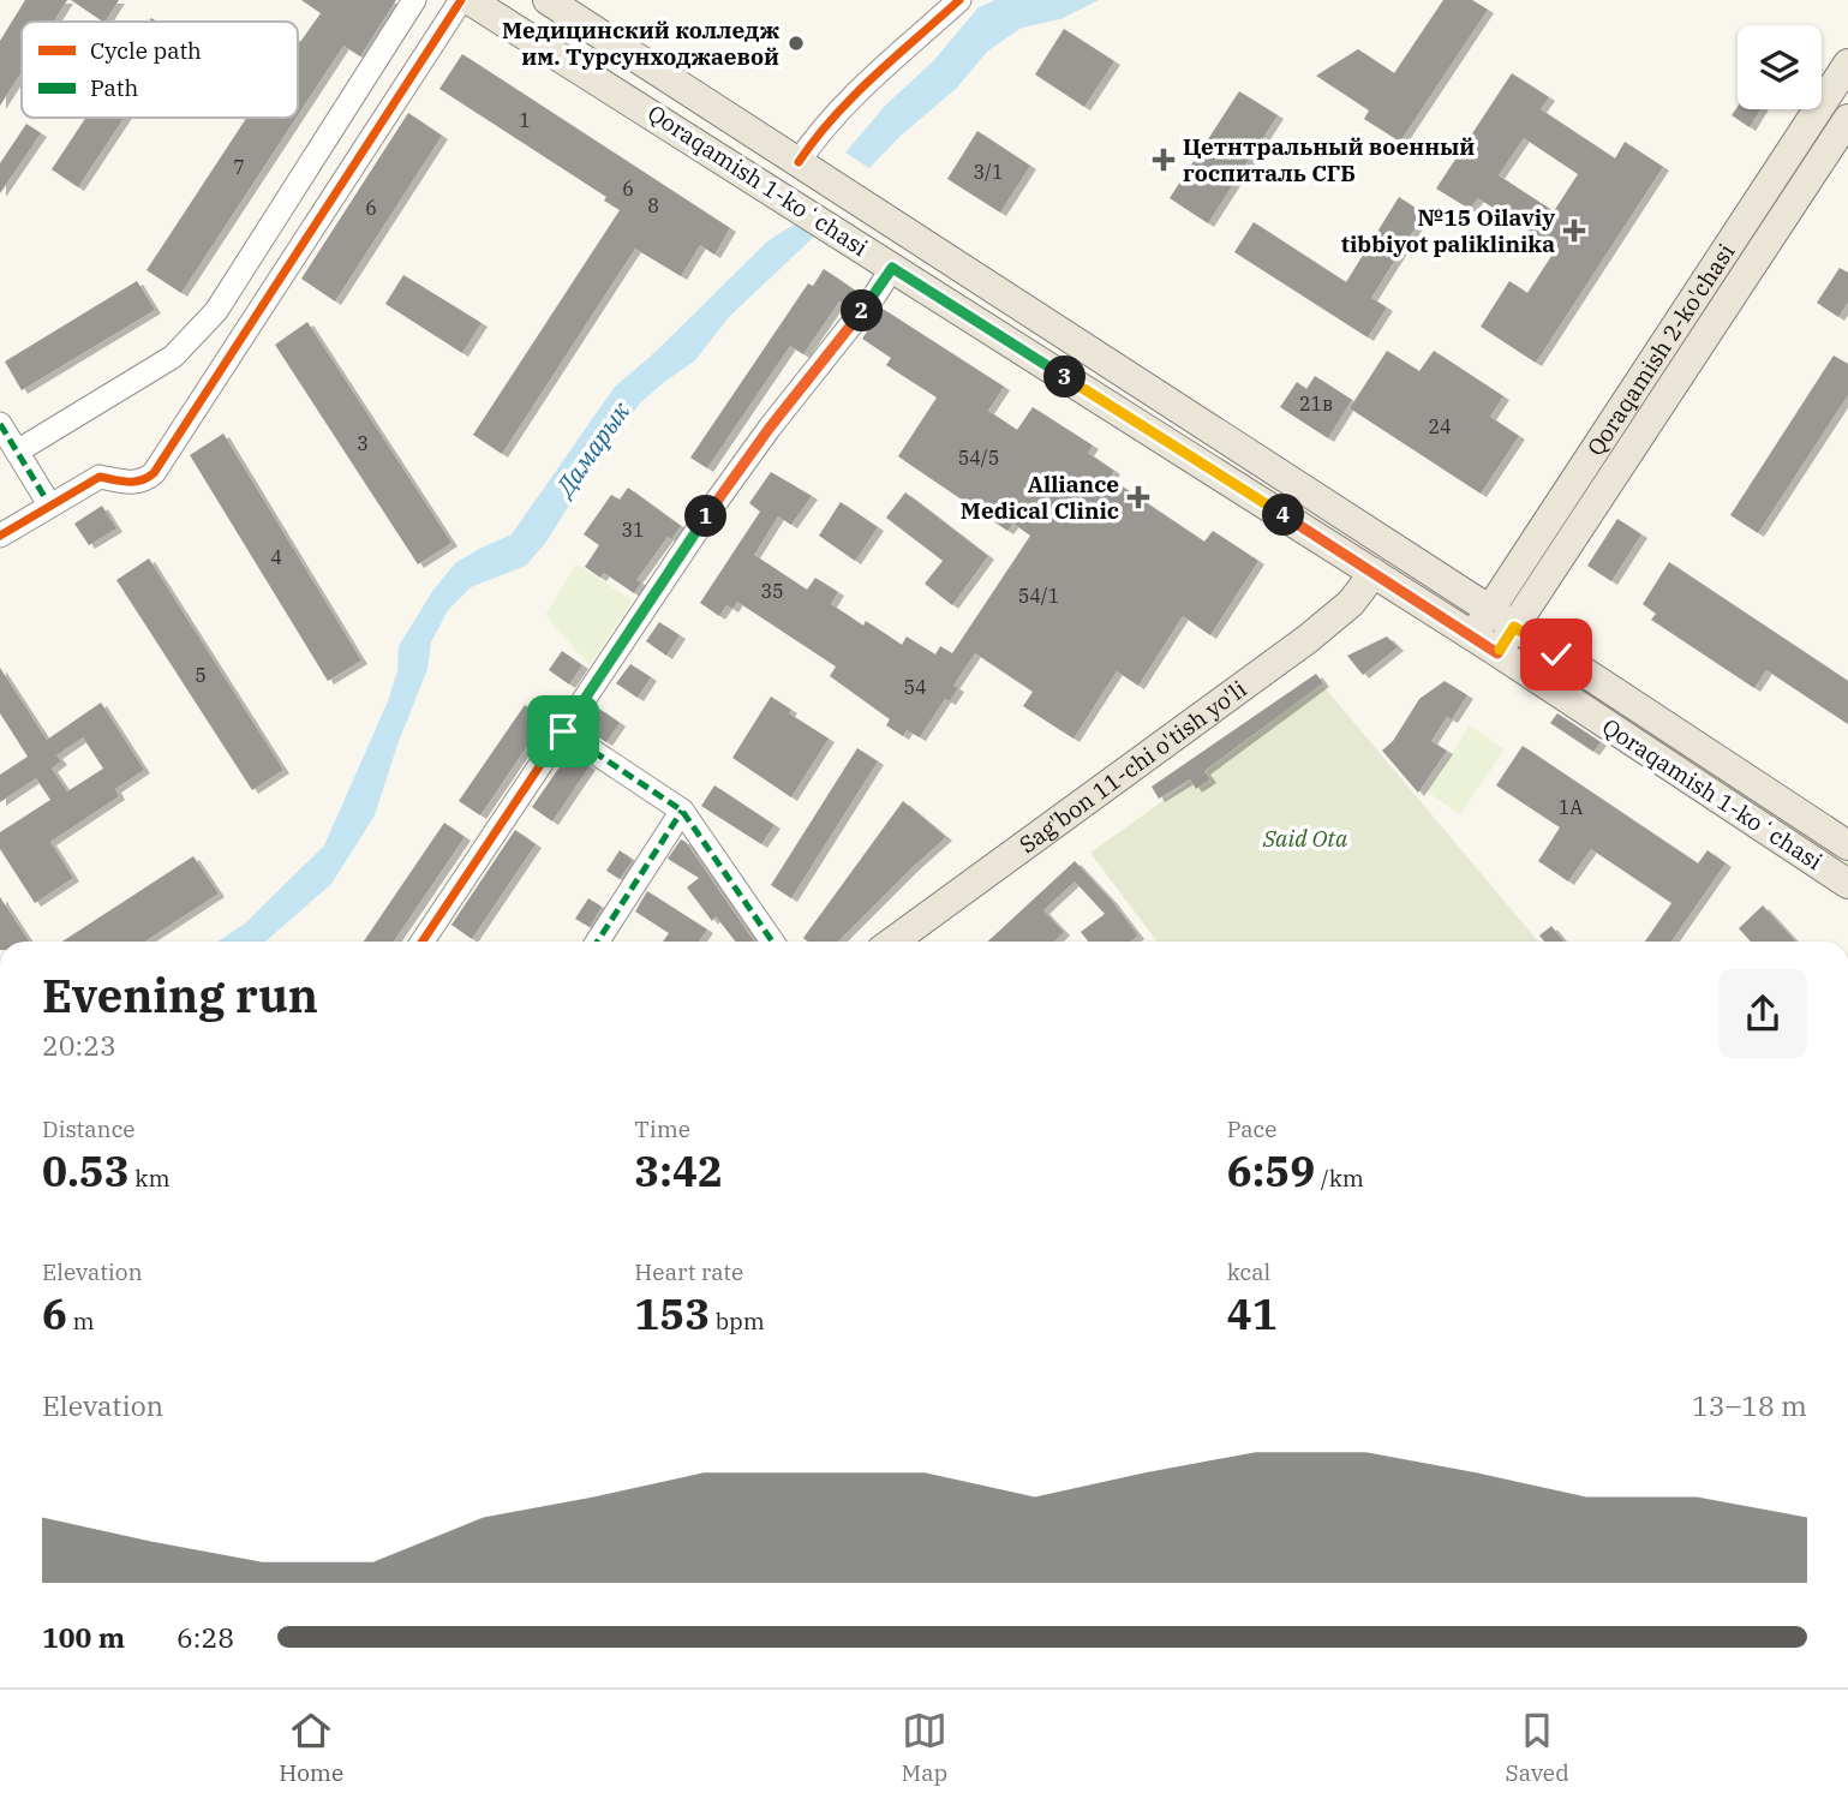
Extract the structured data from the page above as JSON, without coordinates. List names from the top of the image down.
{
  "streets": {
    "main road": ["Qoraqamish 1-koʻchasi", "Qoraqamish 2-ko'chasi", "Sag'bon 11-chi o'tish yo'li"]
  },
  "crossings": [
    ["Qoraqamish 1-koʻchasi", "Qoraqamish 2-ko'chasi"],
    ["Qoraqamish 1-koʻchasi", "Sag'bon 11-chi o'tish yo'li"]
  ],
  "water": ["Дамарык"],
  "parks": ["Said Ota"],
  "places": {
    "other": ["Медицинский колледж им. Турсунходжаевой"],
    "health": ["Цетнтральный военный госпиталь СГБ", "№15 Oilaviy tibbiyot paliklinika", "Alliance Medical Clinic"]
  },
  "house_numbers": [
    "1",
    "7",
    "3/1",
    "6",
    "8",
    "6",
    "21в",
    "24",
    "3",
    "54/5",
    "31",
    "4",
    "35",
    "54/1",
    "5",
    "54",
    "1A"
  ],
  "legend": ["Cycle path", "Path"],
  "page": {
    "pins": [
      "2",
      "3",
      "4",
      "1"
    ],
    "heading": ["Evening run", "20:23"],
    "stats": [
      ["Distance", "0.53 km"],
      ["Time", "3:42"],
      ["Pace", "6:59 /km"],
      ["Elevation", "6 m"],
      ["Heart rate", "153 bpm"],
      ["kcal", "41"]
    ],
    "chart": ["Elevation", "13–18 m"],
    "list": [
      {
        "name": "100 m",
        "note": "6:28"
      }
    ],
    "tabs": ["Home", "Map", "Saved"]
  }
}
